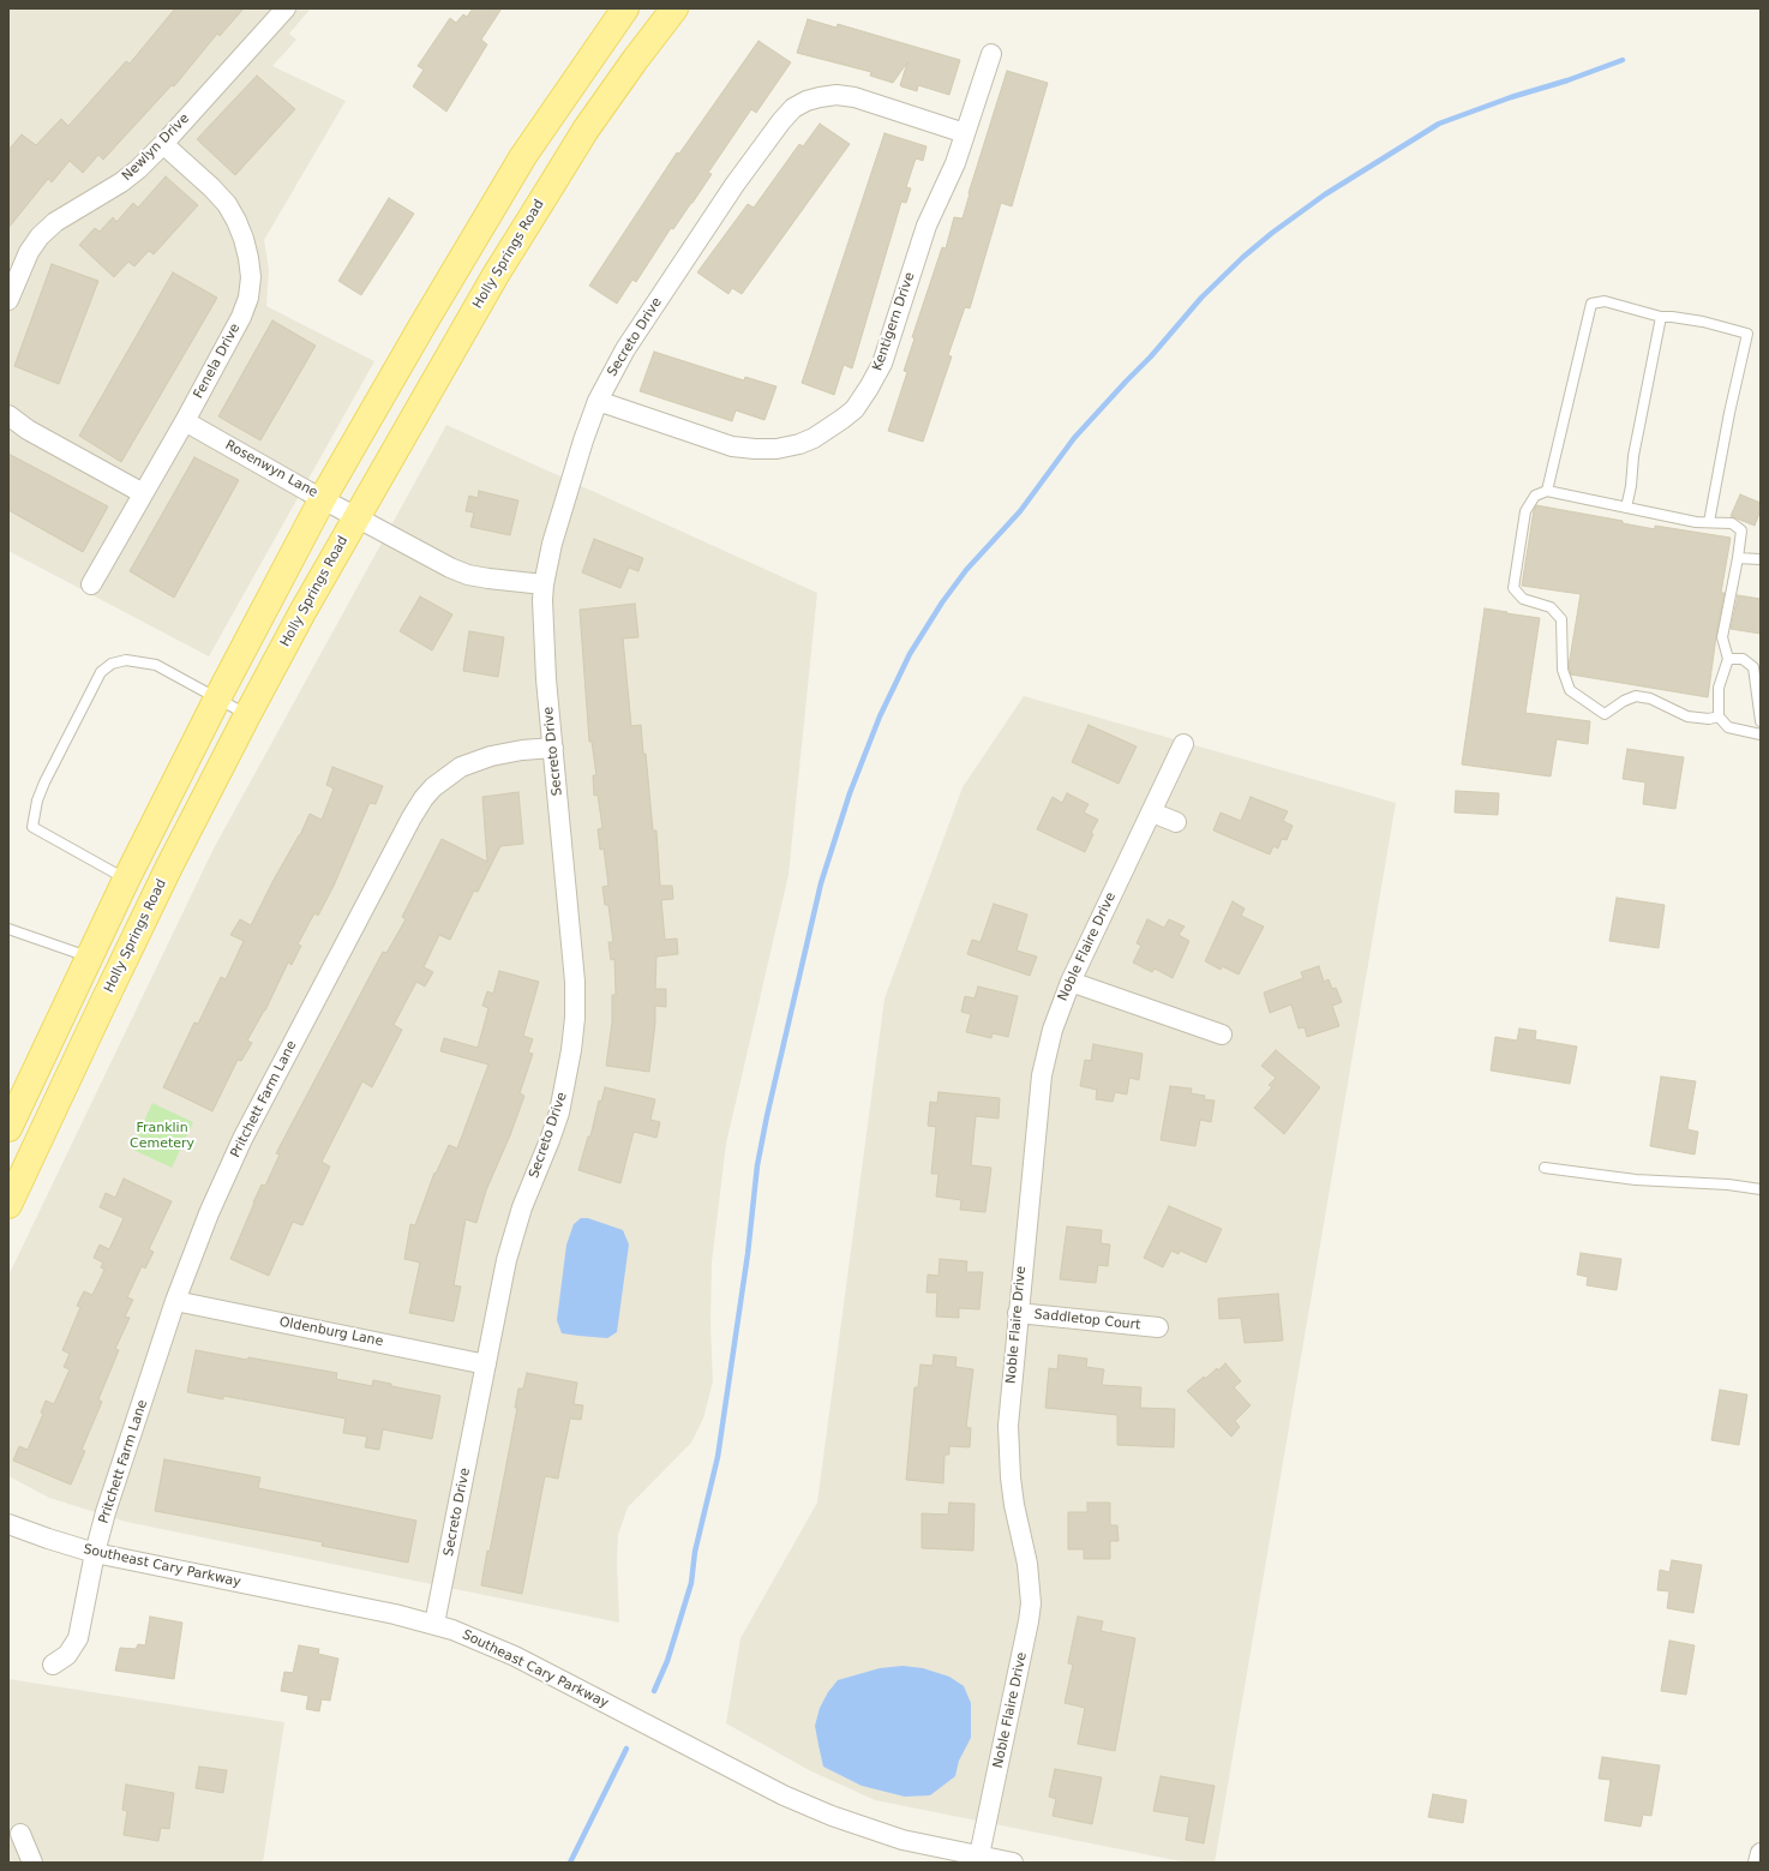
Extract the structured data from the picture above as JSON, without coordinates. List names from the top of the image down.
{
  "streets": {
    "main road": ["Holly Springs Road"],
    "street": [
      "Newlyn Drive",
      "Kentigern Drive",
      "Secreto Drive",
      "Fenela Drive",
      "Rosenwyn Lane",
      "Noble Flaire Drive",
      "Pritchett Farm Lane",
      "Saddletop Court",
      "Oldenburg Lane",
      "Southeast Cary Parkway"
    ]
  },
  "crossings": [
    ["Newlyn Drive", "Fenela Drive"],
    ["Holly Springs Road", "Rosenwyn Lane"],
    ["Kentigern Drive", "Secreto Drive"],
    ["Secreto Drive", "Rosenwyn Lane"],
    ["Secreto Drive", "Pritchett Farm Lane"],
    ["Secreto Drive", "Oldenburg Lane"],
    ["Secreto Drive", "Southeast Cary Parkway"],
    ["Fenela Drive", "Rosenwyn Lane"],
    ["Noble Flaire Drive", "Saddletop Court"],
    ["Noble Flaire Drive", "Southeast Cary Parkway"],
    ["Pritchett Farm Lane", "Oldenburg Lane"],
    ["Pritchett Farm Lane", "Southeast Cary Parkway"]
  ],
  "parks": ["Franklin Cemetery"]
}
